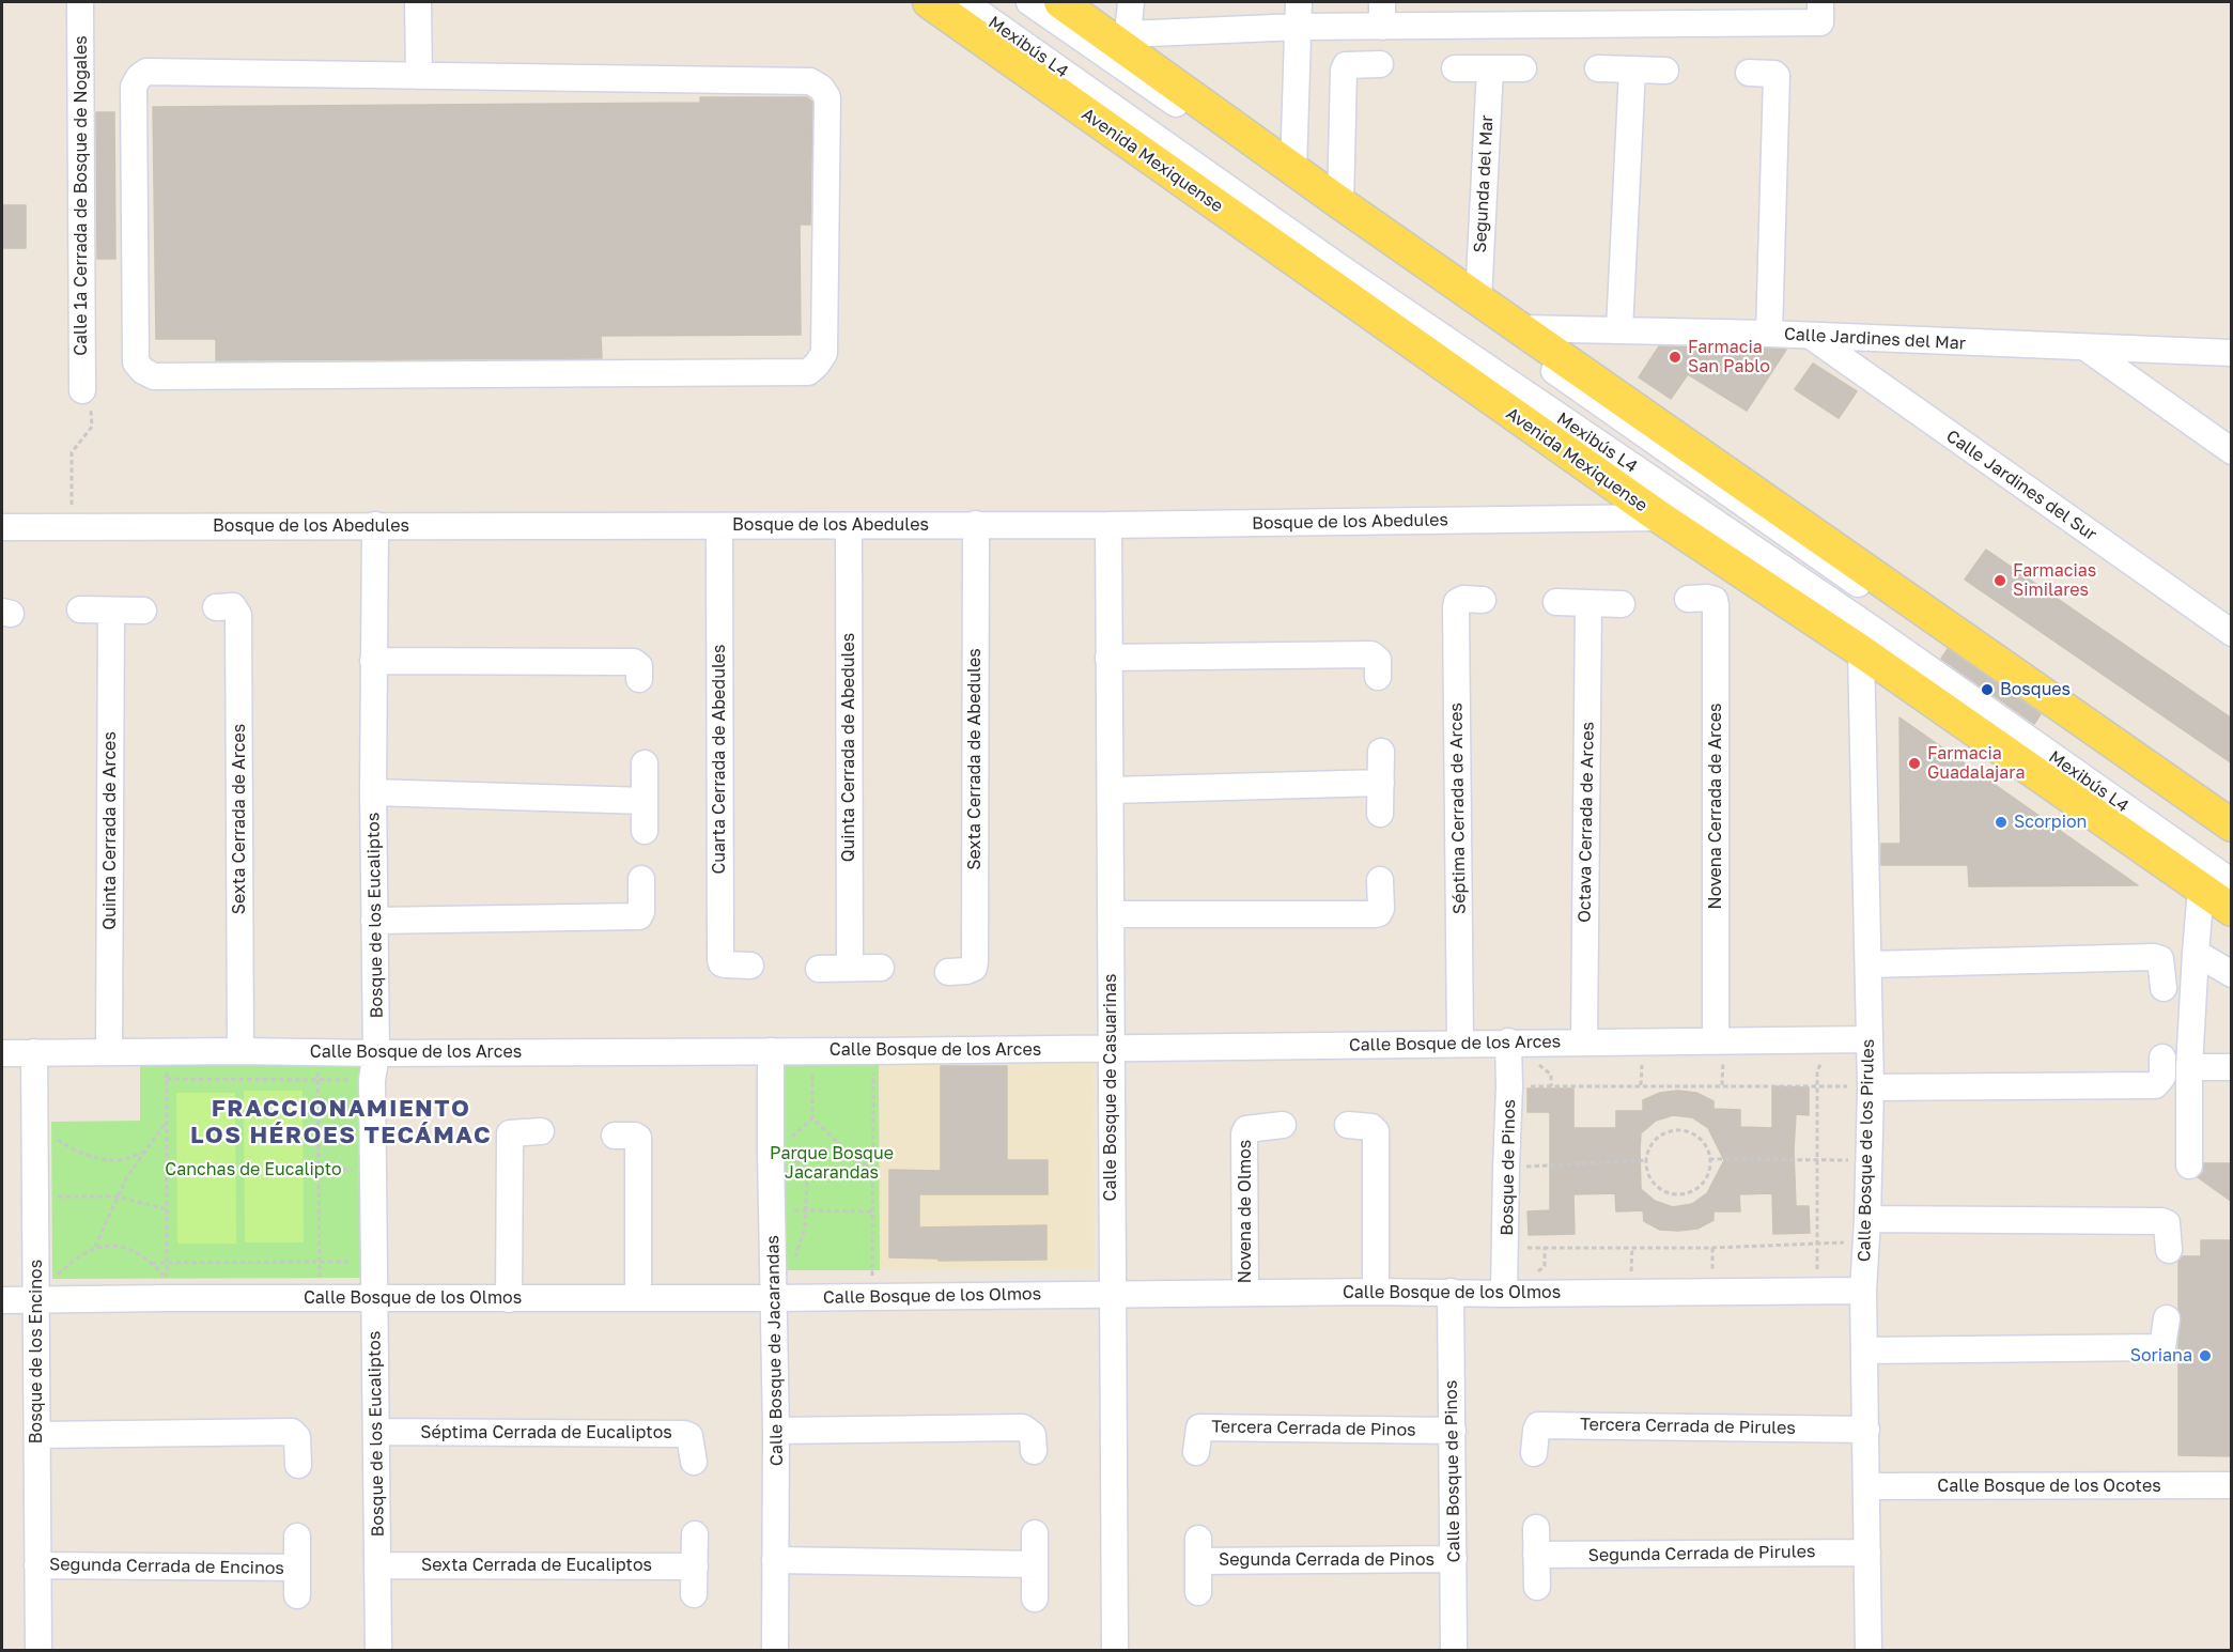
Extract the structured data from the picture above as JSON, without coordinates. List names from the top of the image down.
{
  "streets": {
    "main road": ["Avenida Mexiquense"],
    "street": [
      "Mexibús L4",
      "Segunda del Mar",
      "Calle 1a Cerrada de Bosque de Nogales",
      "Calle Jardines del Mar",
      "Calle Jardines del Sur",
      "Bosque de los Abedules",
      "Quinta Cerrada de Abedules",
      "Cuarta Cerrada de Abedules",
      "Sexta Cerrada de Abedules",
      "Novena Cerrada de Arces",
      "Séptima Cerrada de Arces",
      "Sexta Cerrada de Arces",
      "Octava Cerrada de Arces",
      "Quinta Cerrada de Arces",
      "Bosque de los Eucaliptos",
      "Calle Bosque de los Arces",
      "Calle Bosque de Casuarinas",
      "Calle Bosque de los Pirules",
      "Bosque de Pinos",
      "Novena de Olmos",
      "Calle Bosque de los Olmos",
      "Calle Bosque de Jacarandas",
      "Bosque de los Encinos",
      "Tercera Cerrada de Pirules",
      "Tercera Cerrada de Pinos",
      "Séptima Cerrada de Eucaliptos",
      "Calle Bosque de Pinos",
      "Calle Bosque de los Ocotes",
      "Segunda Cerrada de Pirules",
      "Segunda Cerrada de Pinos",
      "Sexta Cerrada de Eucaliptos",
      "Segunda Cerrada de Encinos"
    ]
  },
  "crossings": [
    ["Mexibús L4", "Avenida Mexiquense"],
    ["Avenida Mexiquense", "Bosque de los Abedules"],
    ["Avenida Mexiquense", "Calle Bosque de los Pirules"],
    ["Calle Jardines del Mar", "Calle Jardines del Sur"],
    ["Bosque de los Abedules", "Quinta Cerrada de Abedules"],
    ["Bosque de los Abedules", "Cuarta Cerrada de Abedules"],
    ["Bosque de los Abedules", "Sexta Cerrada de Abedules"],
    ["Bosque de los Abedules", "Bosque de los Eucaliptos"],
    ["Bosque de los Abedules", "Calle Bosque de Casuarinas"],
    ["Novena Cerrada de Arces", "Calle Bosque de los Arces"],
    ["Séptima Cerrada de Arces", "Calle Bosque de los Arces"],
    ["Sexta Cerrada de Arces", "Calle Bosque de los Arces"],
    ["Octava Cerrada de Arces", "Calle Bosque de los Arces"],
    ["Quinta Cerrada de Arces", "Calle Bosque de los Arces"],
    ["Bosque de los Eucaliptos", "Calle Bosque de los Arces"],
    ["Bosque de los Eucaliptos", "Calle Bosque de los Olmos"],
    ["Bosque de los Eucaliptos", "Séptima Cerrada de Eucaliptos"],
    ["Bosque de los Eucaliptos", "Sexta Cerrada de Eucaliptos"],
    ["Calle Bosque de los Arces", "Calle Bosque de Casuarinas"],
    ["Calle Bosque de los Arces", "Calle Bosque de los Pirules"],
    ["Calle Bosque de los Arces", "Bosque de Pinos"],
    ["Calle Bosque de los Arces", "Calle Bosque de Jacarandas"],
    ["Calle Bosque de los Arces", "Bosque de los Encinos"],
    ["Calle Bosque de Casuarinas", "Calle Bosque de los Olmos"],
    ["Calle Bosque de los Pirules", "Calle Bosque de los Olmos"],
    ["Calle Bosque de los Pirules", "Tercera Cerrada de Pirules"],
    ["Calle Bosque de los Pirules", "Calle Bosque de los Ocotes"],
    ["Calle Bosque de los Pirules", "Segunda Cerrada de Pirules"],
    ["Bosque de Pinos", "Calle Bosque de los Olmos"],
    ["Novena de Olmos", "Calle Bosque de los Olmos"],
    ["Calle Bosque de los Olmos", "Calle Bosque de Jacarandas"],
    ["Calle Bosque de los Olmos", "Bosque de los Encinos"],
    ["Calle Bosque de los Olmos", "Calle Bosque de Pinos"],
    ["Bosque de los Encinos", "Segunda Cerrada de Encinos"],
    ["Tercera Cerrada de Pinos", "Calle Bosque de Pinos"],
    ["Calle Bosque de Pinos", "Segunda Cerrada de Pinos"]
  ],
  "districts": ["FRACCIONAMIENTO LOS HÉROES TECÁMAC"],
  "parks": ["Parque Bosque Jacarandas", "Canchas de Eucalipto"],
  "places": [
    "Farmacia San Pablo",
    "Farmacias Similares",
    "Bosques",
    "Farmacia Guadalajara",
    "Scorpion",
    "Soriana"
  ]
}
